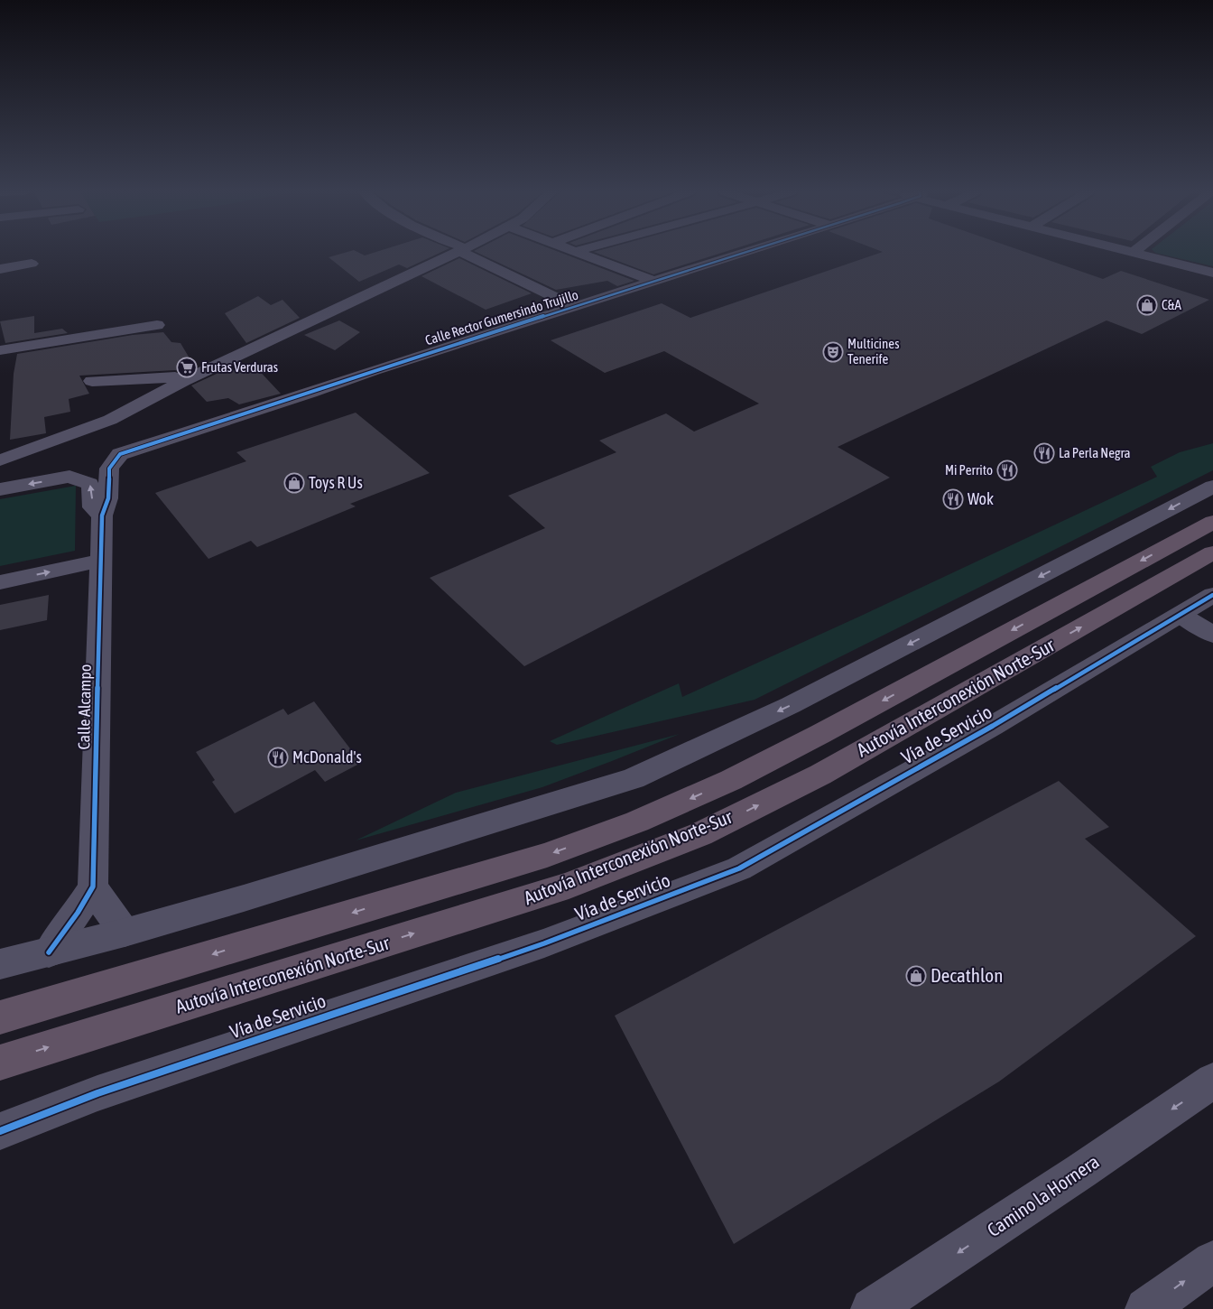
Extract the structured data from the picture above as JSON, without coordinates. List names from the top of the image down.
{
  "streets": {
    "highway": ["Autovía Interconexión Norte-Sur"],
    "street": [
      "Calle Rector Gumersindo Trujillo",
      "Calle Alcampo",
      "Vía de Servicio",
      "Camino la Hornera"
    ]
  },
  "crossings": [
    ["Calle Rector Gumersindo Trujillo", "Calle Alcampo"]
  ],
  "one_way": ["Camino la Hornera"],
  "places": {
    "shop": ["C&A", "Toys R Us", "Decathlon"],
    "theatre": ["Multicines Tenerife"],
    "supermarket": ["Frutas Verduras"],
    "restaurant": [
      "La Perla Negra",
      "Mi Perrito",
      "Wok",
      "McDonald's"
    ]
  }
}
